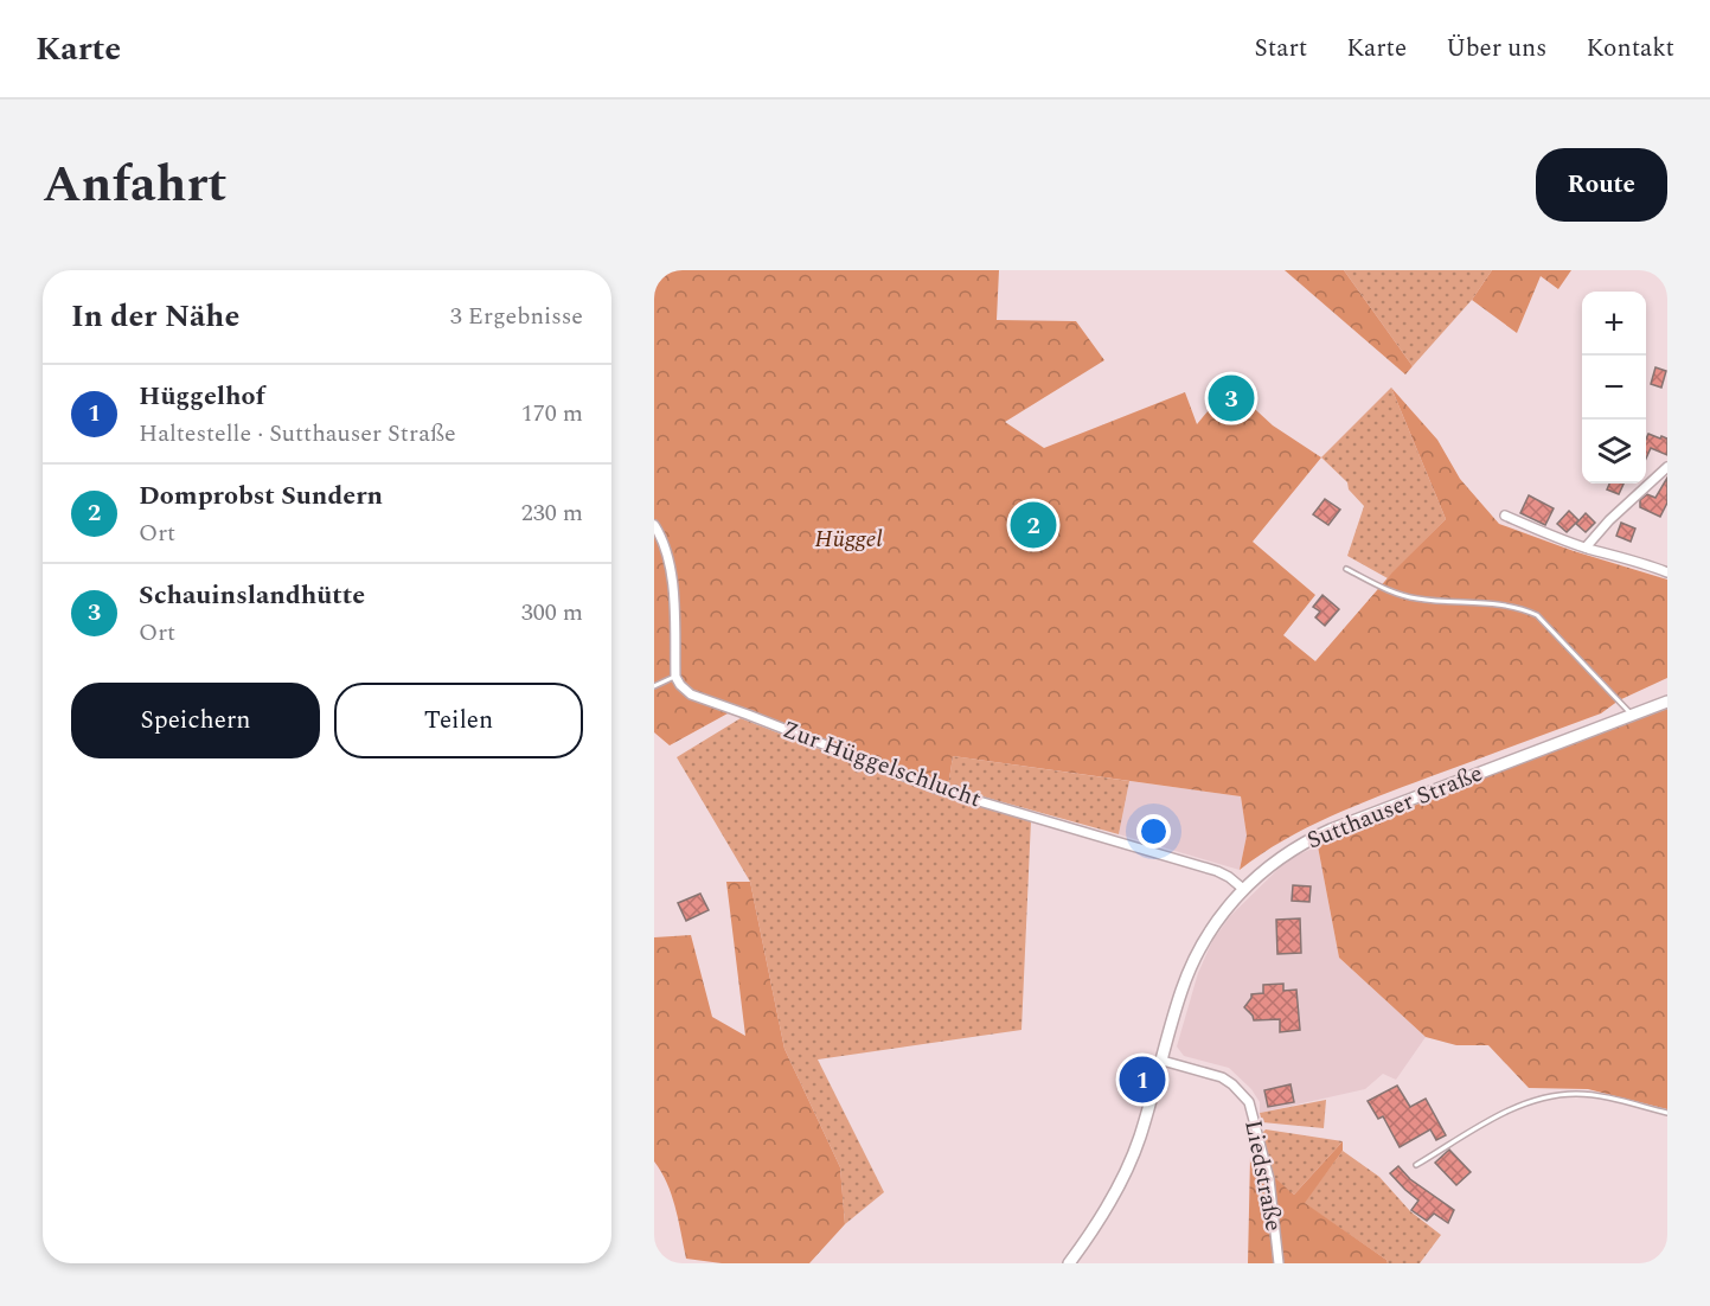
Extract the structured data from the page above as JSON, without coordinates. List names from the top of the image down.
{
  "streets": {
    "street": ["Zur Hüggelschlucht", "Sutthauser Straße", "Liedstraße"]
  },
  "crossings": [
    ["Zur Hüggelschlucht", "Sutthauser Straße"],
    ["Sutthauser Straße", "Liedstraße"]
  ],
  "parks": ["Hüggel"],
  "page": {
    "header": "Karte",
    "nav": [
      "Start",
      "Karte",
      "Über uns",
      "Kontakt"
    ],
    "title": "Anfahrt",
    "buttons": [
      "Route",
      ["Speichern", "Teilen"]
    ],
    "heading": ["In der Nähe", "3 Ergebnisse"],
    "map_buttons": ["+", "−"],
    "list": [
      {
        "mark": "1",
        "name": "Hüggelhof",
        "note": "Haltestelle · Sutthauser Straße",
        "value": "170 m"
      },
      {
        "mark": "2",
        "name": "Domprobst Sundern",
        "note": "Ort",
        "value": "230 m"
      },
      {
        "mark": "3",
        "name": "Schauinslandhütte",
        "note": "Ort",
        "value": "300 m"
      }
    ],
    "pins": ["3", "2", "1"]
  }
}
